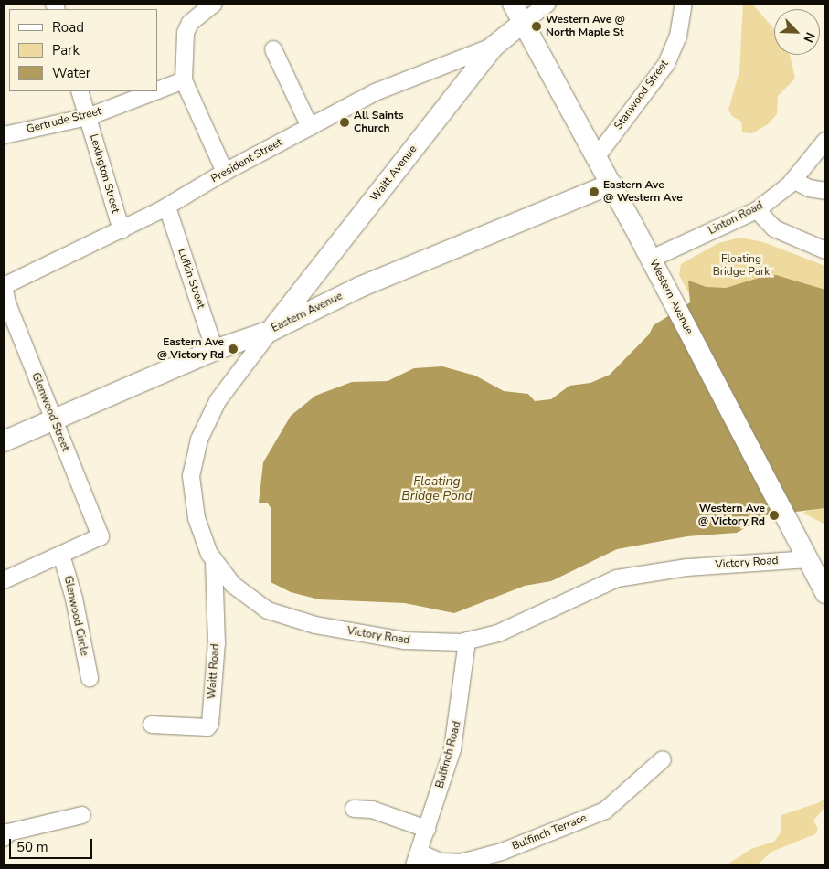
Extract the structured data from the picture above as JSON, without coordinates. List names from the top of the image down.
{
  "streets": {
    "main road": ["Waitt Avenue", "Western Avenue", "Eastern Avenue"],
    "street": [
      "Stanwood Street",
      "Gertrude Street",
      "President Street",
      "Lexington Street",
      "Linton Road",
      "Lufkin Street",
      "Glenwood Street",
      "Victory Road",
      "Glenwood Circle",
      "Waitt Road",
      "Bulfinch Road",
      "Bulfinch Terrace"
    ]
  },
  "crossings": [
    ["Stanwood Street", "Western Avenue"],
    ["Gertrude Street", "Lexington Street"],
    ["President Street", "Lexington Street"],
    ["President Street", "Waitt Avenue"],
    ["President Street", "Lufkin Street"],
    ["President Street", "Glenwood Street"],
    ["Waitt Avenue", "Western Avenue"],
    ["Waitt Avenue", "Eastern Avenue"],
    ["Waitt Avenue", "Victory Road"],
    ["Linton Road", "Western Avenue"],
    ["Lufkin Street", "Eastern Avenue"],
    ["Western Avenue", "Eastern Avenue"],
    ["Western Avenue", "Victory Road"],
    ["Eastern Avenue", "Glenwood Street"],
    ["Eastern Avenue", "Victory Road"],
    ["Glenwood Street", "Glenwood Circle"],
    ["Victory Road", "Waitt Road"],
    ["Victory Road", "Bulfinch Road"],
    ["Bulfinch Road", "Bulfinch Terrace"]
  ],
  "water": ["Floating Bridge Pond"],
  "parks": ["Floating Bridge Park"],
  "places": [
    "Western Ave @ North Maple St",
    "All Saints Church",
    "Eastern Ave @ Western Ave",
    "Eastern Ave @ Victory Rd",
    "Western Ave @ Victory Rd"
  ],
  "legend": ["Road", "Park", "Water"],
  "scale_bar": "50 m",
  "north": "bottom right"
}
